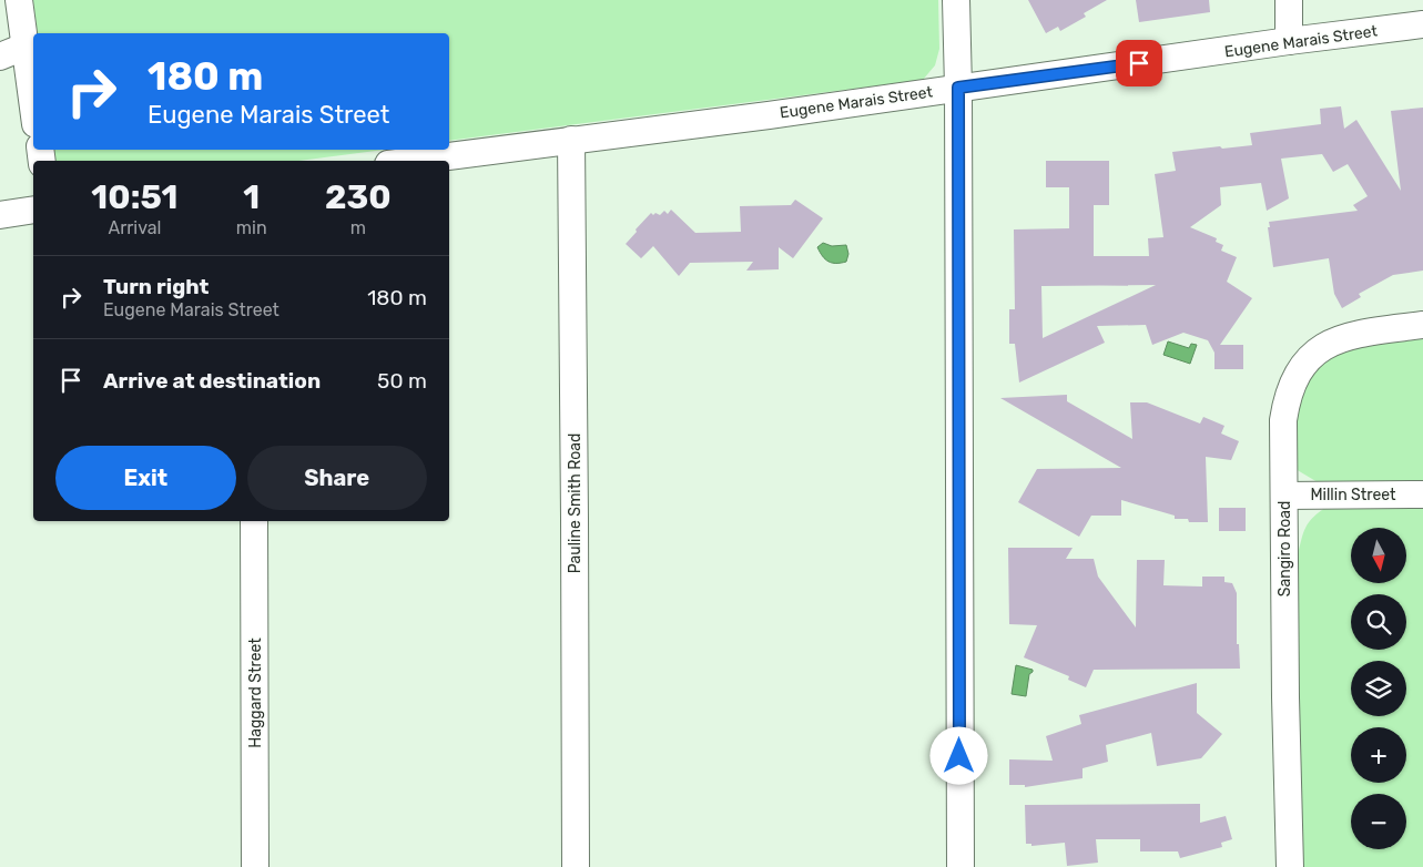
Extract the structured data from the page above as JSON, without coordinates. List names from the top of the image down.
{
  "streets": {
    "street": [
      "Eugene Marais Street",
      "Millin Street",
      "Pauline Smith Road",
      "Sangiro Road",
      "Haggard Street"
    ]
  },
  "crossings": [
    ["Eugene Marais Street", "Pauline Smith Road"],
    ["Millin Street", "Sangiro Road"]
  ],
  "north": "bottom",
  "page": {
    "turn": ["180 m", "Eugene Marais Street"],
    "eta": [
      "10:51",
      "Arrival",
      "1",
      "min",
      "230",
      "m"
    ],
    "list": [
      {
        "name": "Turn right",
        "note": "Eugene Marais Street",
        "value": "180 m"
      },
      {
        "name": "Arrive at destination",
        "value": "50 m"
      }
    ],
    "buttons": ["Exit", "Share"],
    "map_buttons": ["+", "−"]
  }
}
